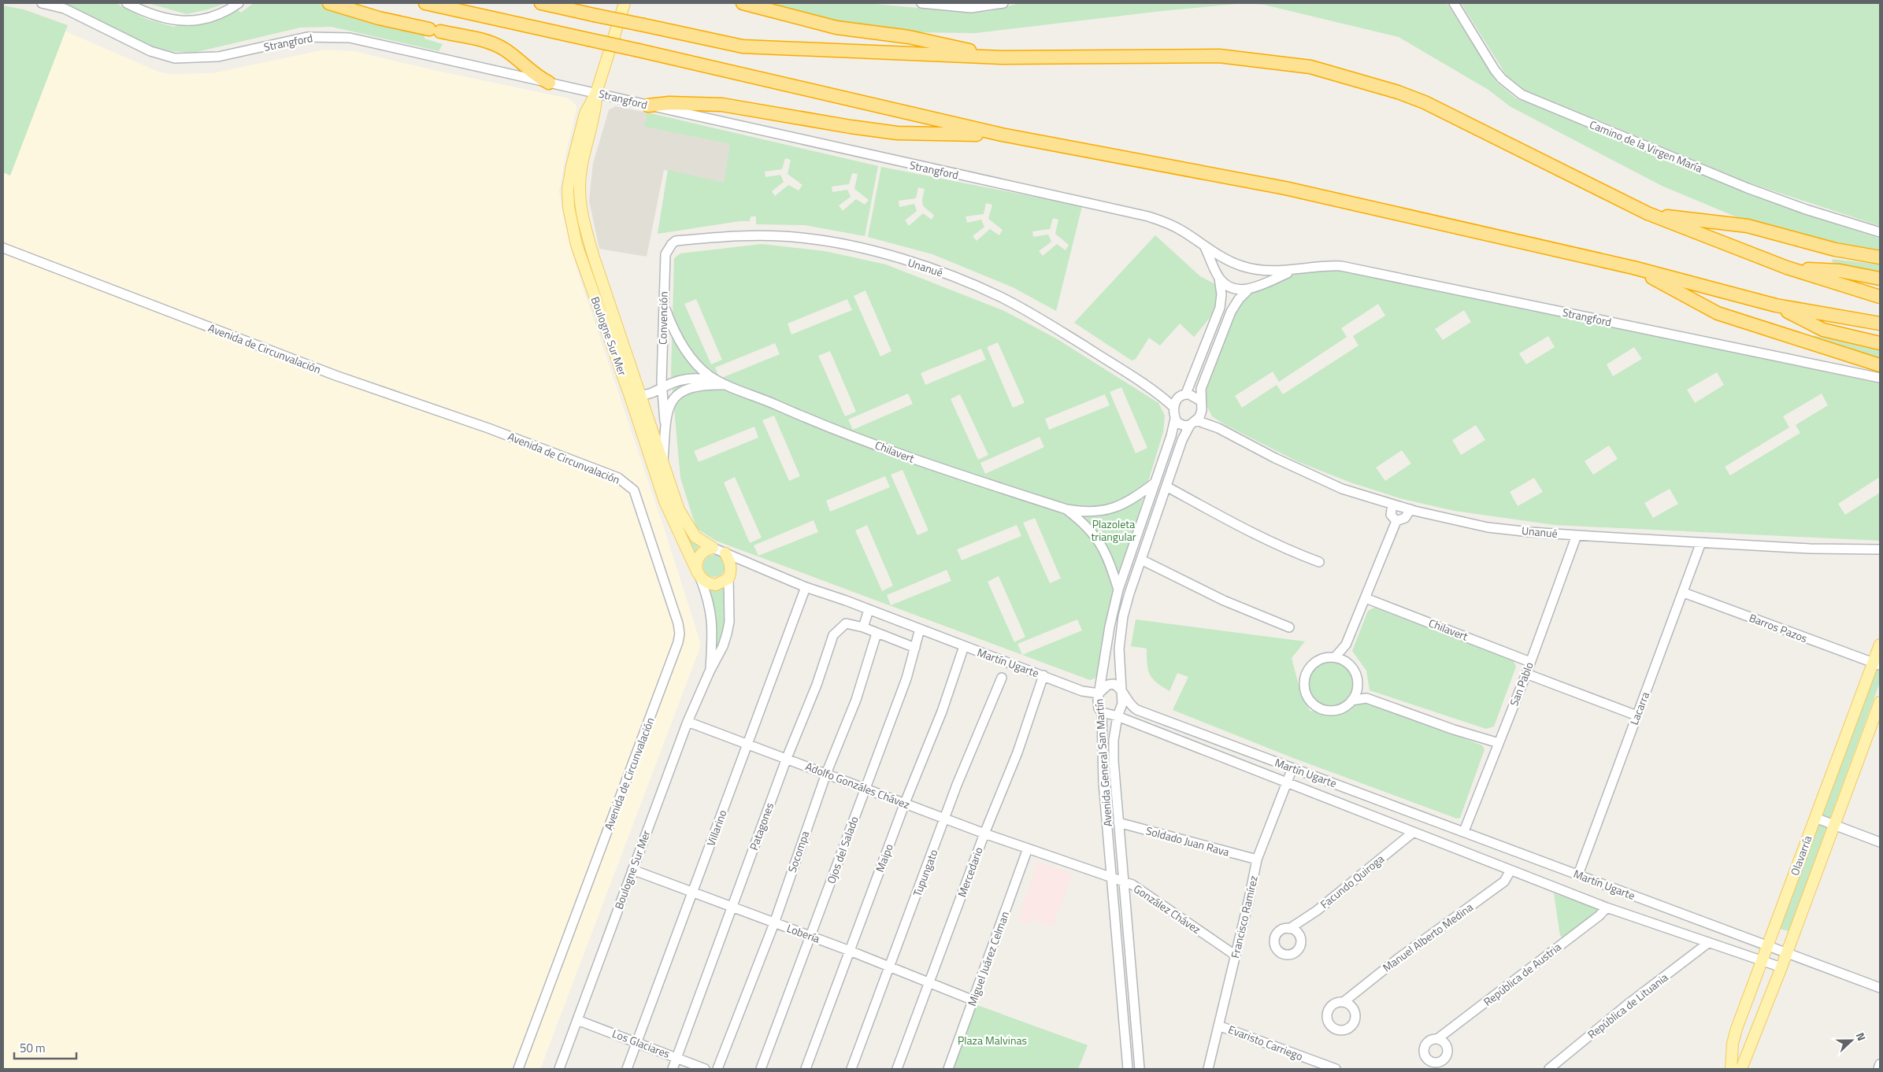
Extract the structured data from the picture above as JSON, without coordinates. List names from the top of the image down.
{
  "streets": {
    "main road": ["Boulogne Sur Mer", "Olavarría"],
    "street": [
      "Strangford",
      "Camino de la Virgen María",
      "Unanué",
      "Convención",
      "Avenida de Circunvalación",
      "Chilavert",
      "Barros Pazos",
      "Martín Ugarte",
      "San Pablo",
      "Lacarra",
      "Avenida General San Martín",
      "Adolfo Gonzáles Chávez",
      "Patagones",
      "Villarino",
      "Soldado Juan Rava",
      "Ojos del Salado",
      "Socompa",
      "Maipo",
      "Mercedario",
      "Tupungato",
      "Facundo Quiroga",
      "González Chávez",
      "Francisco Ramírez",
      "Lobería",
      "Manuel Alberto Medina",
      "Miguel Juárez Celman",
      "República de Austria",
      "República de Lituania",
      "Evaristo Carriego",
      "Los Glaciares"
    ]
  },
  "crossings": [
    ["Strangford", "Boulogne Sur Mer"],
    ["Unanué", "Convención"],
    ["Unanué", "San Pablo"],
    ["Unanué", "Lacarra"],
    ["Unanué", "Avenida General San Martín"],
    ["Boulogne Sur Mer", "Martín Ugarte"],
    ["Boulogne Sur Mer", "Adolfo Gonzáles Chávez"],
    ["Boulogne Sur Mer", "Lobería"],
    ["Boulogne Sur Mer", "Los Glaciares"],
    ["Chilavert", "San Pablo"],
    ["Chilavert", "Avenida General San Martín"],
    ["Barros Pazos", "Lacarra"],
    ["Barros Pazos", "Olavarría"],
    ["Martín Ugarte", "San Pablo"],
    ["Martín Ugarte", "Lacarra"],
    ["Martín Ugarte", "Avenida General San Martín"],
    ["Martín Ugarte", "Villarino"],
    ["Martín Ugarte", "Ojos del Salado"],
    ["Martín Ugarte", "Olavarría"],
    ["Martín Ugarte", "Maipo"],
    ["Martín Ugarte", "Mercedario"],
    ["Martín Ugarte", "Facundo Quiroga"],
    ["Martín Ugarte", "Francisco Ramírez"],
    ["Martín Ugarte", "Manuel Alberto Medina"],
    ["Martín Ugarte", "República de Austria"],
    ["Martín Ugarte", "República de Lituania"],
    ["Avenida General San Martín", "Soldado Juan Rava"],
    ["Avenida General San Martín", "González Chávez"],
    ["Adolfo Gonzáles Chávez", "Patagones"],
    ["Adolfo Gonzáles Chávez", "Villarino"],
    ["Adolfo Gonzáles Chávez", "Ojos del Salado"],
    ["Adolfo Gonzáles Chávez", "Socompa"],
    ["Adolfo Gonzáles Chávez", "Maipo"],
    ["Adolfo Gonzáles Chávez", "Mercedario"],
    ["Adolfo Gonzáles Chávez", "Tupungato"],
    ["Adolfo Gonzáles Chávez", "González Chávez"],
    ["Adolfo Gonzáles Chávez", "Miguel Juárez Celman"],
    ["Patagones", "Lobería"],
    ["Patagones", "Los Glaciares"],
    ["Villarino", "Lobería"],
    ["Villarino", "Los Glaciares"],
    ["Soldado Juan Rava", "Francisco Ramírez"],
    ["Ojos del Salado", "Lobería"],
    ["Socompa", "Lobería"],
    ["Maipo", "Lobería"],
    ["Mercedario", "Lobería"],
    ["Tupungato", "Lobería"],
    ["González Chávez", "Francisco Ramírez"],
    ["González Chávez", "Miguel Juárez Celman"],
    ["Francisco Ramírez", "Evaristo Carriego"],
    ["Lobería", "Miguel Juárez Celman"]
  ],
  "parks": ["Plazoleta triangular", "Plaza Malvinas"],
  "scale_bar": "50 m",
  "north": "right"
}
